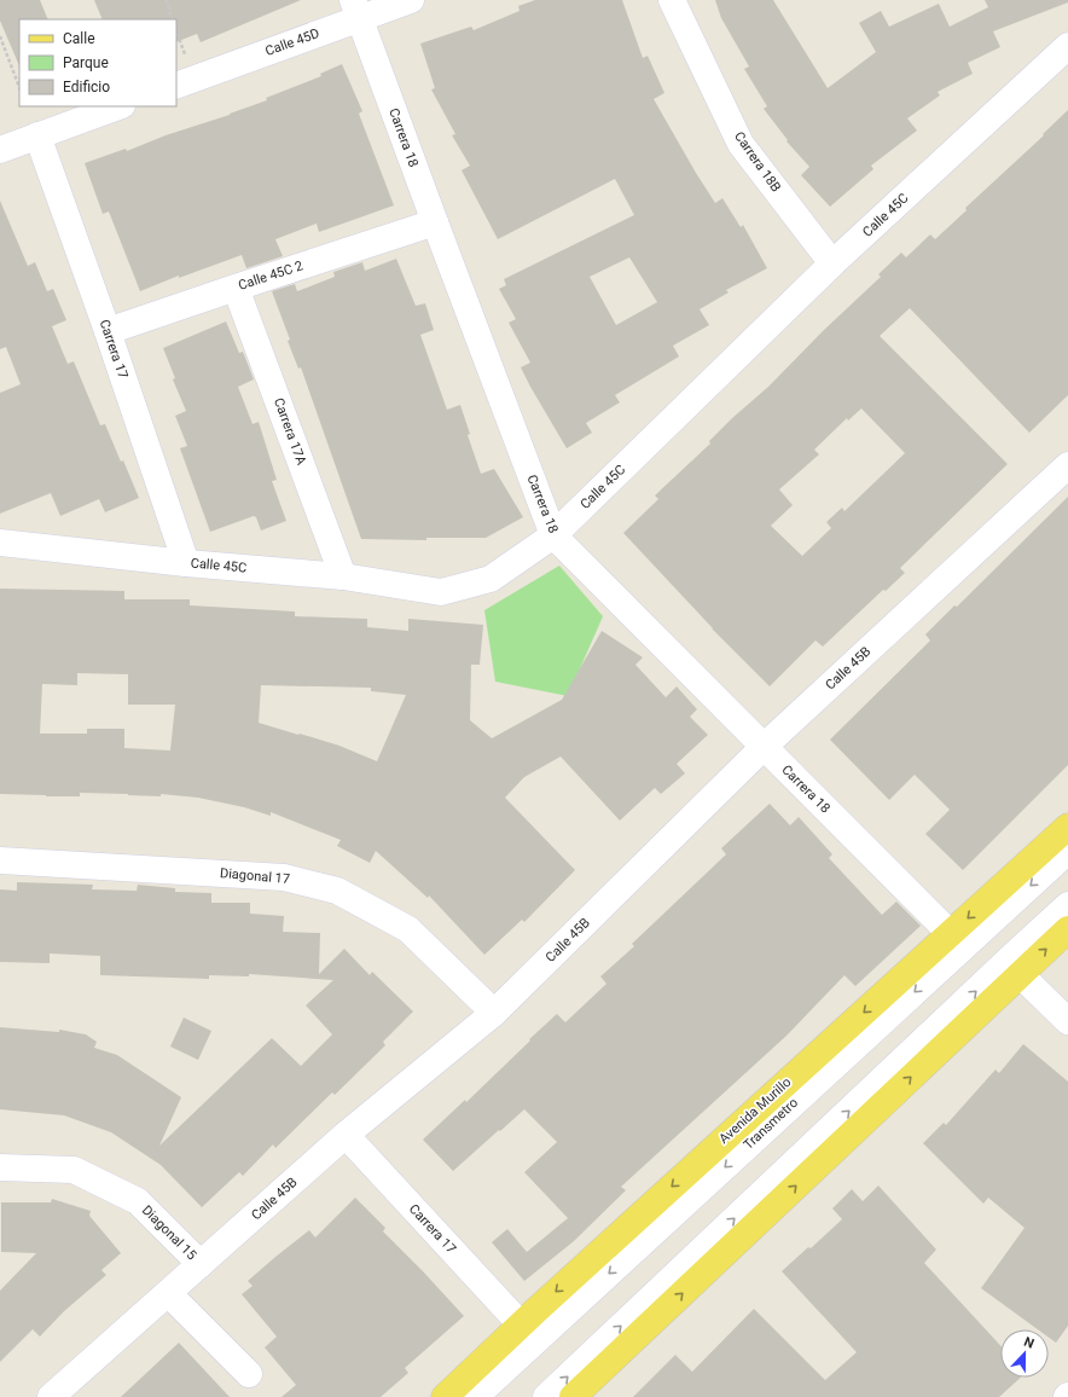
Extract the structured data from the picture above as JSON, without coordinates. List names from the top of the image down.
{
  "streets": {
    "main road": ["Avenida Murillo"],
    "street": [
      "Calle 45D",
      "Carrera 18",
      "Carrera 18B",
      "Calle 45C",
      "Calle 45C 2",
      "Carrera 17",
      "Carrera 17A",
      "Calle 45B",
      "Diagonal 17",
      "Transmetro",
      "Diagonal 15"
    ]
  },
  "crossings": [
    ["Calle 45D", "Carrera 18"],
    ["Carrera 18", "Calle 45C"],
    ["Carrera 18", "Calle 45C 2"],
    ["Carrera 18", "Calle 45B"],
    ["Carrera 18", "Avenida Murillo"],
    ["Carrera 18B", "Calle 45C"],
    ["Calle 45C", "Carrera 17"],
    ["Calle 45C", "Carrera 17A"],
    ["Calle 45C 2", "Carrera 17"],
    ["Calle 45C 2", "Carrera 17A"],
    ["Carrera 17", "Calle 45B"],
    ["Carrera 17", "Avenida Murillo"],
    ["Calle 45B", "Diagonal 17"],
    ["Calle 45B", "Diagonal 15"]
  ],
  "legend": ["Calle", "Parque", "Edificio"],
  "north": "top"
}
